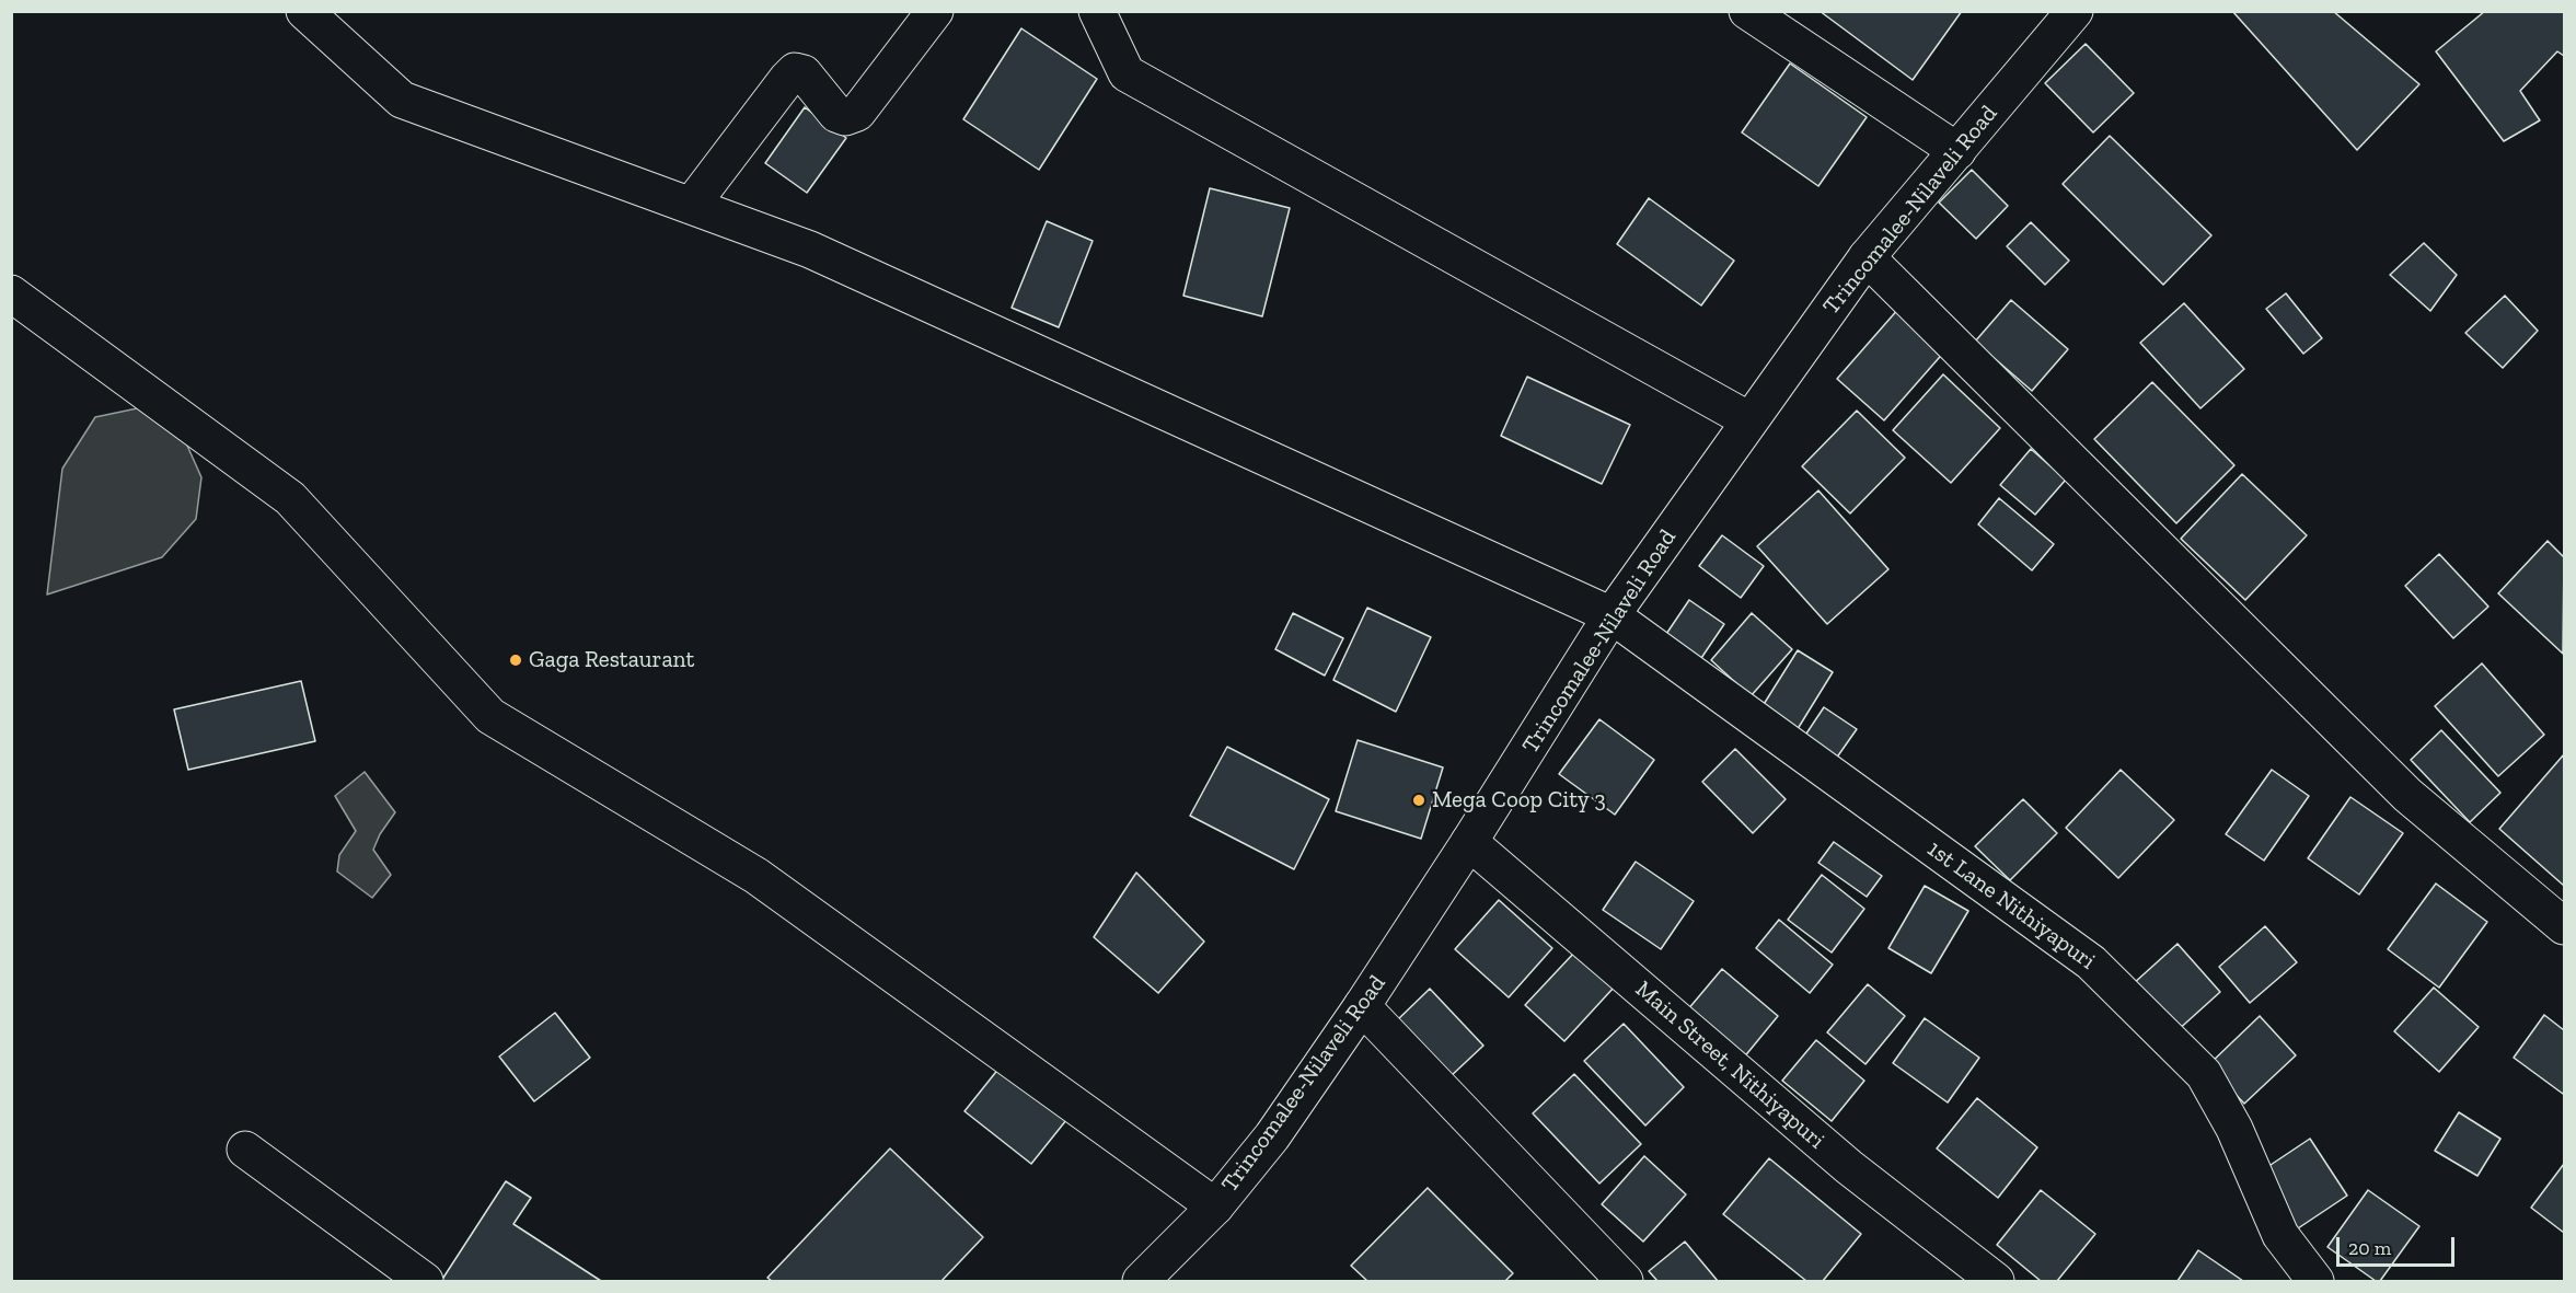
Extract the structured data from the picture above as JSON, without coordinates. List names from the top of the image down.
{
  "streets": {
    "street": ["Trincomalee-Nilaveli Road", "1st Lane Nithiyapuri", "Main Street, Nithiyapuri"]
  },
  "crossings": [
    ["Trincomalee-Nilaveli Road", "1st Lane Nithiyapuri"],
    ["Trincomalee-Nilaveli Road", "Main Street, Nithiyapuri"]
  ],
  "places": ["Gaga Restaurant", "Mega Coop City 3"],
  "scale_bar": "20 m"
}
